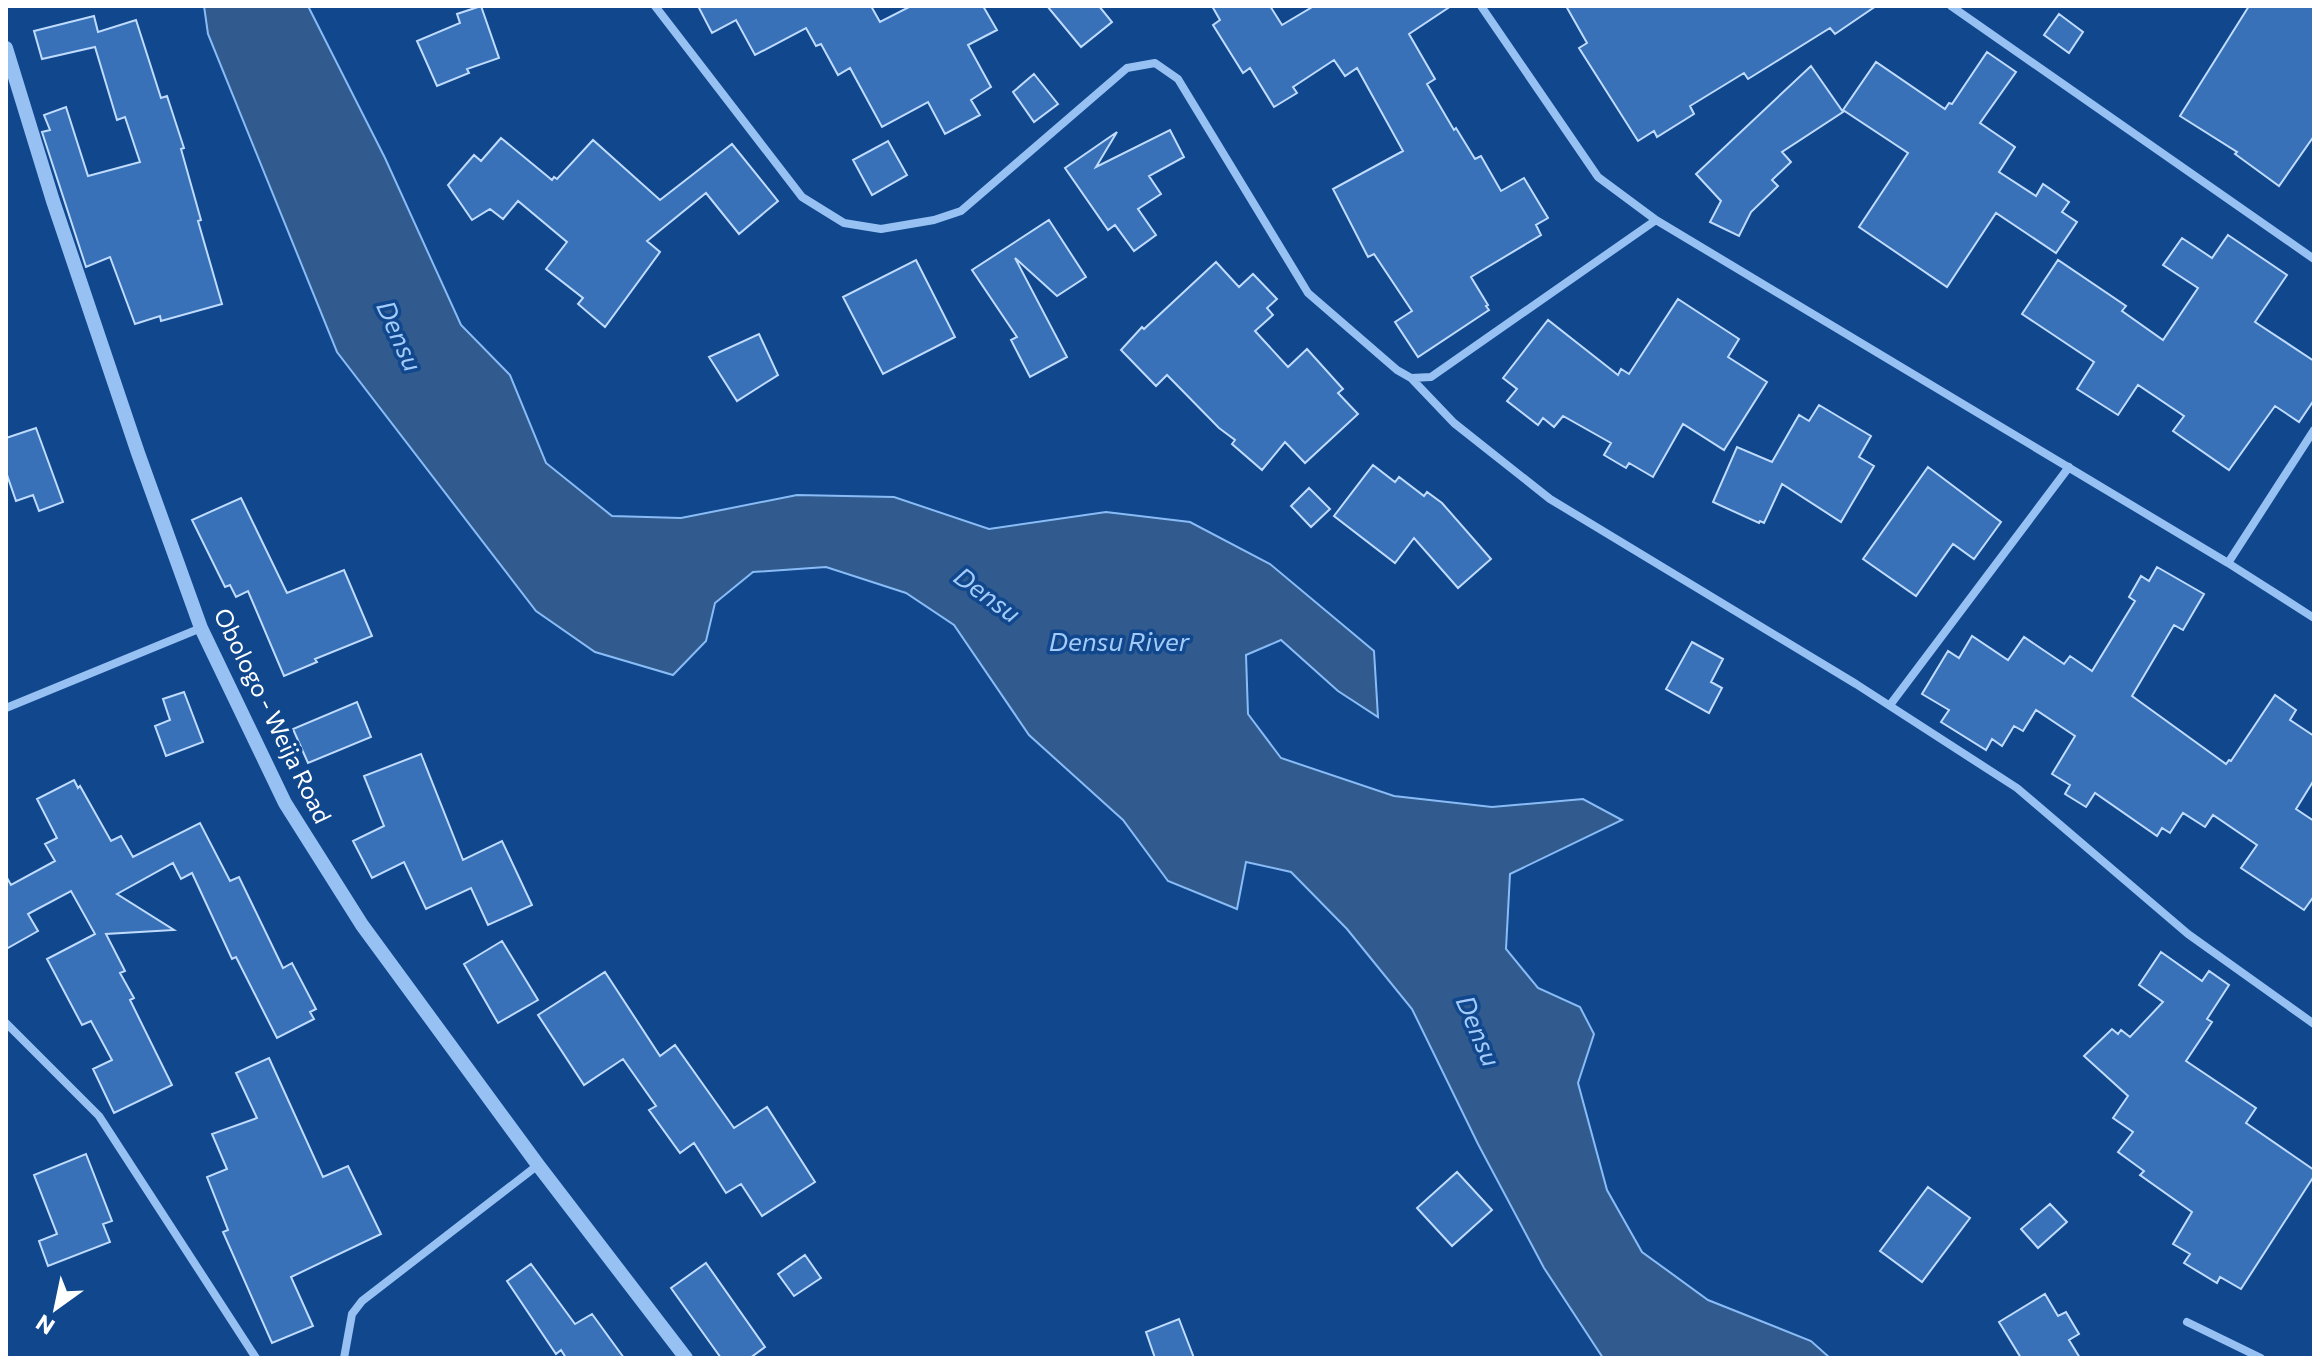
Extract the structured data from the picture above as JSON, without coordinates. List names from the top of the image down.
{
  "streets": {
    "street": ["Obologo - Weija Road"]
  },
  "water": ["Densu", "Densu River"],
  "north": "bottom left"
}
